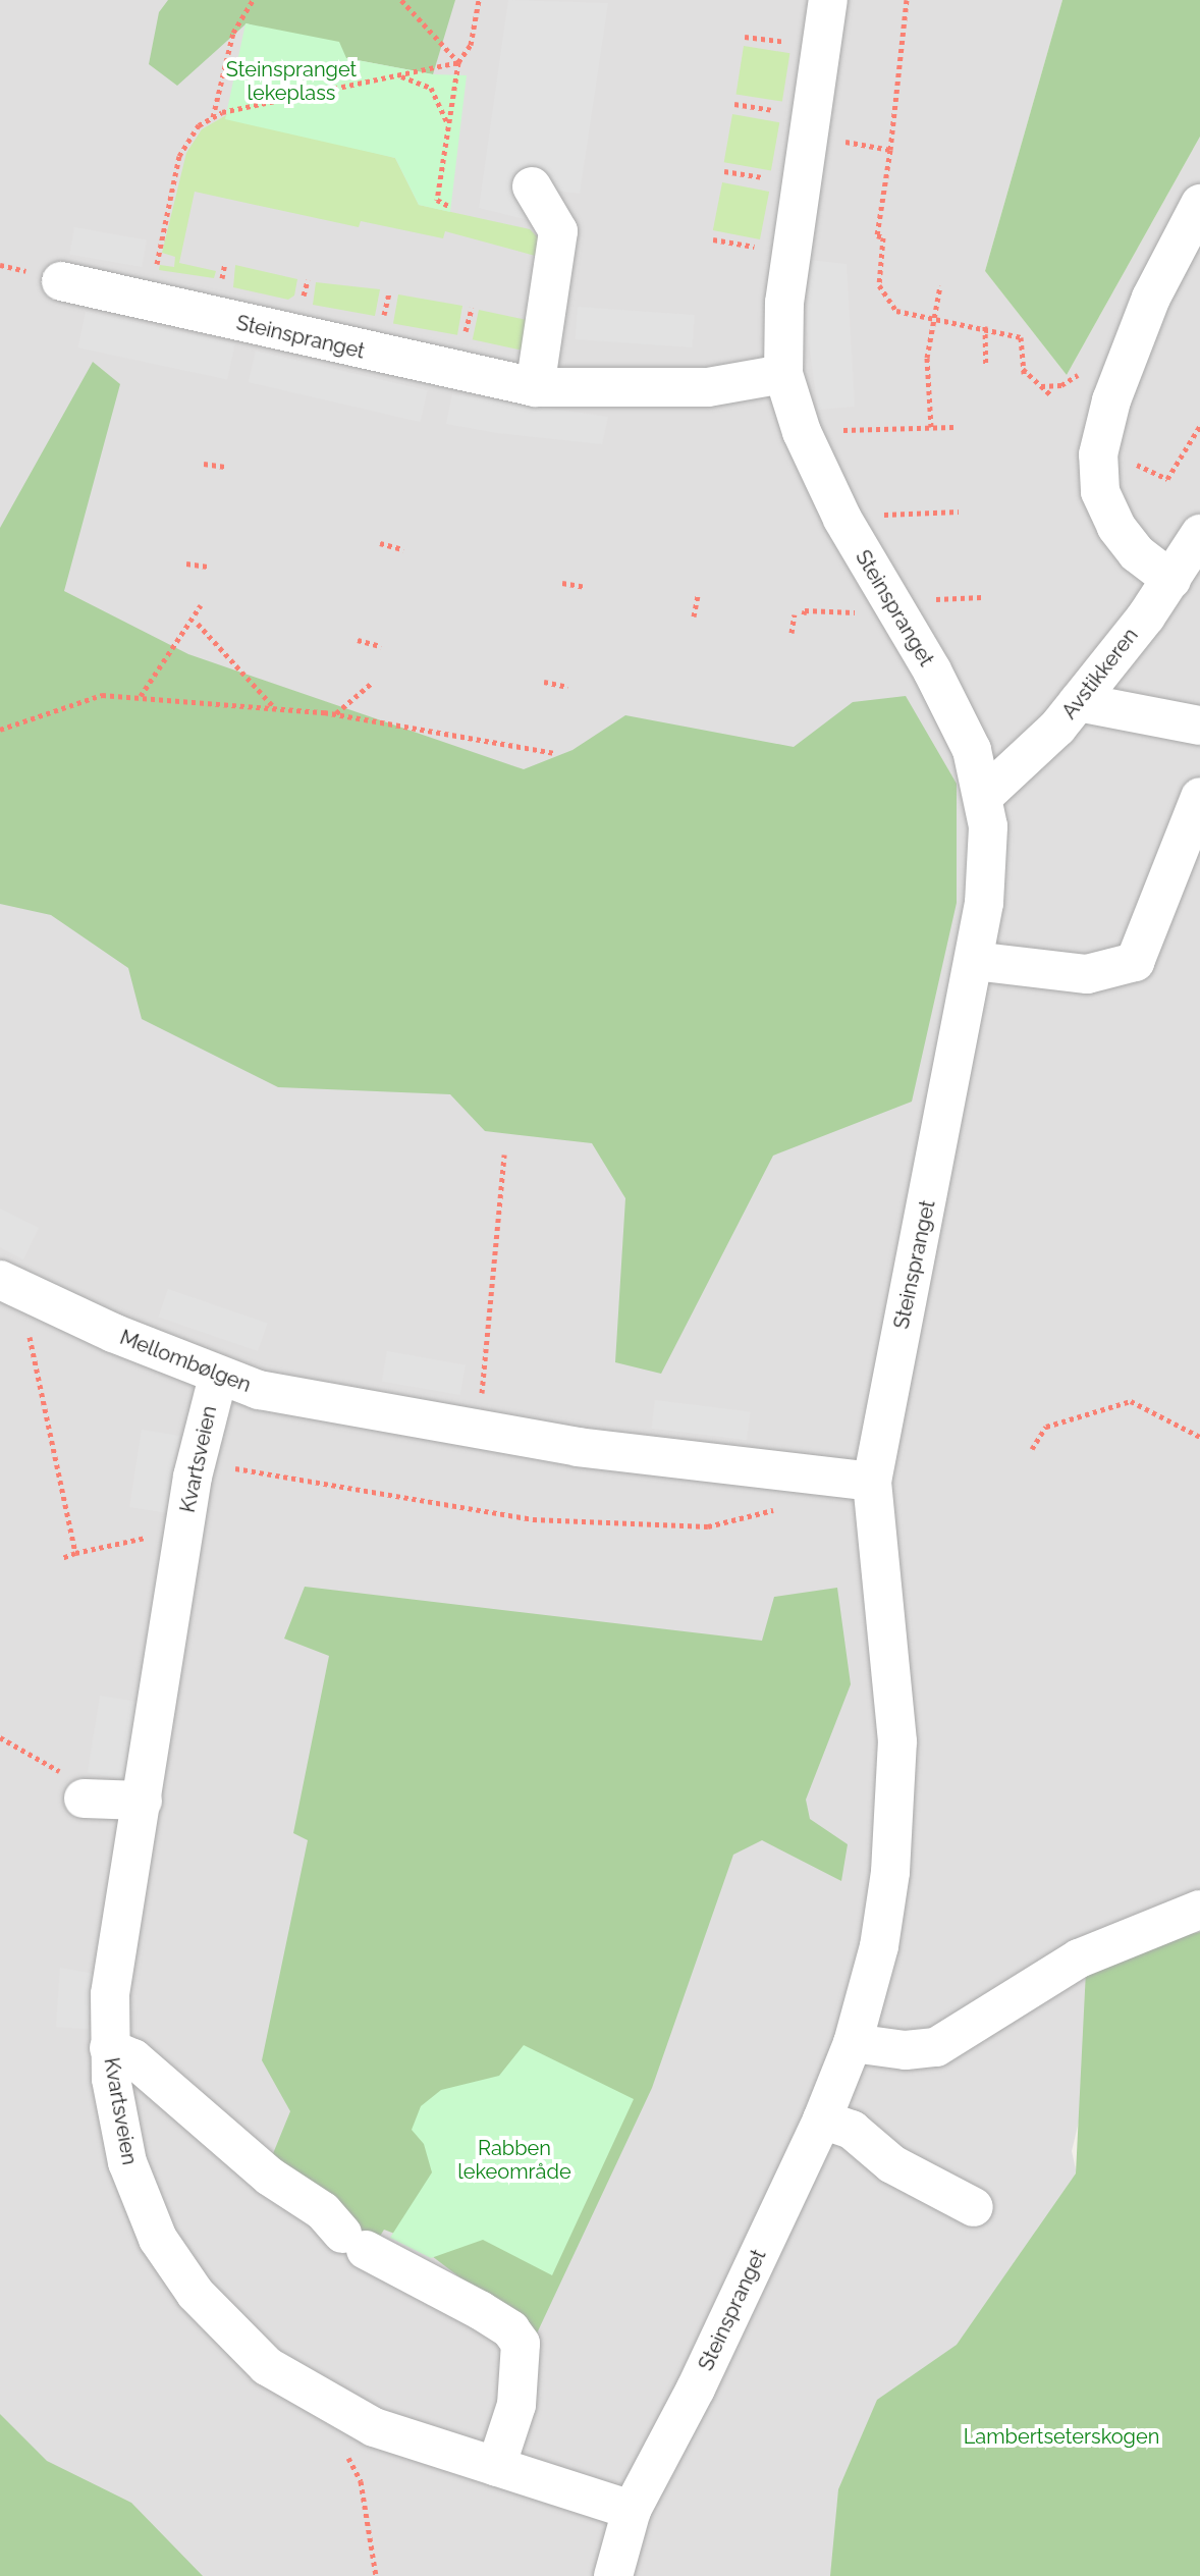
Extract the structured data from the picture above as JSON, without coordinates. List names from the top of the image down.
{
  "streets": {
    "street": [
      "Steinspranget",
      "Avstikkeren",
      "Mellombølgen",
      "Kvartsveien"
    ]
  },
  "crossings": [
    ["Steinspranget", "Avstikkeren"],
    ["Steinspranget", "Mellombølgen"],
    ["Steinspranget", "Kvartsveien"],
    ["Mellombølgen", "Kvartsveien"]
  ],
  "parks": ["Steinspranget lekeplass", "Rabben lekeområde", "Lambertseterskogen"]
}
